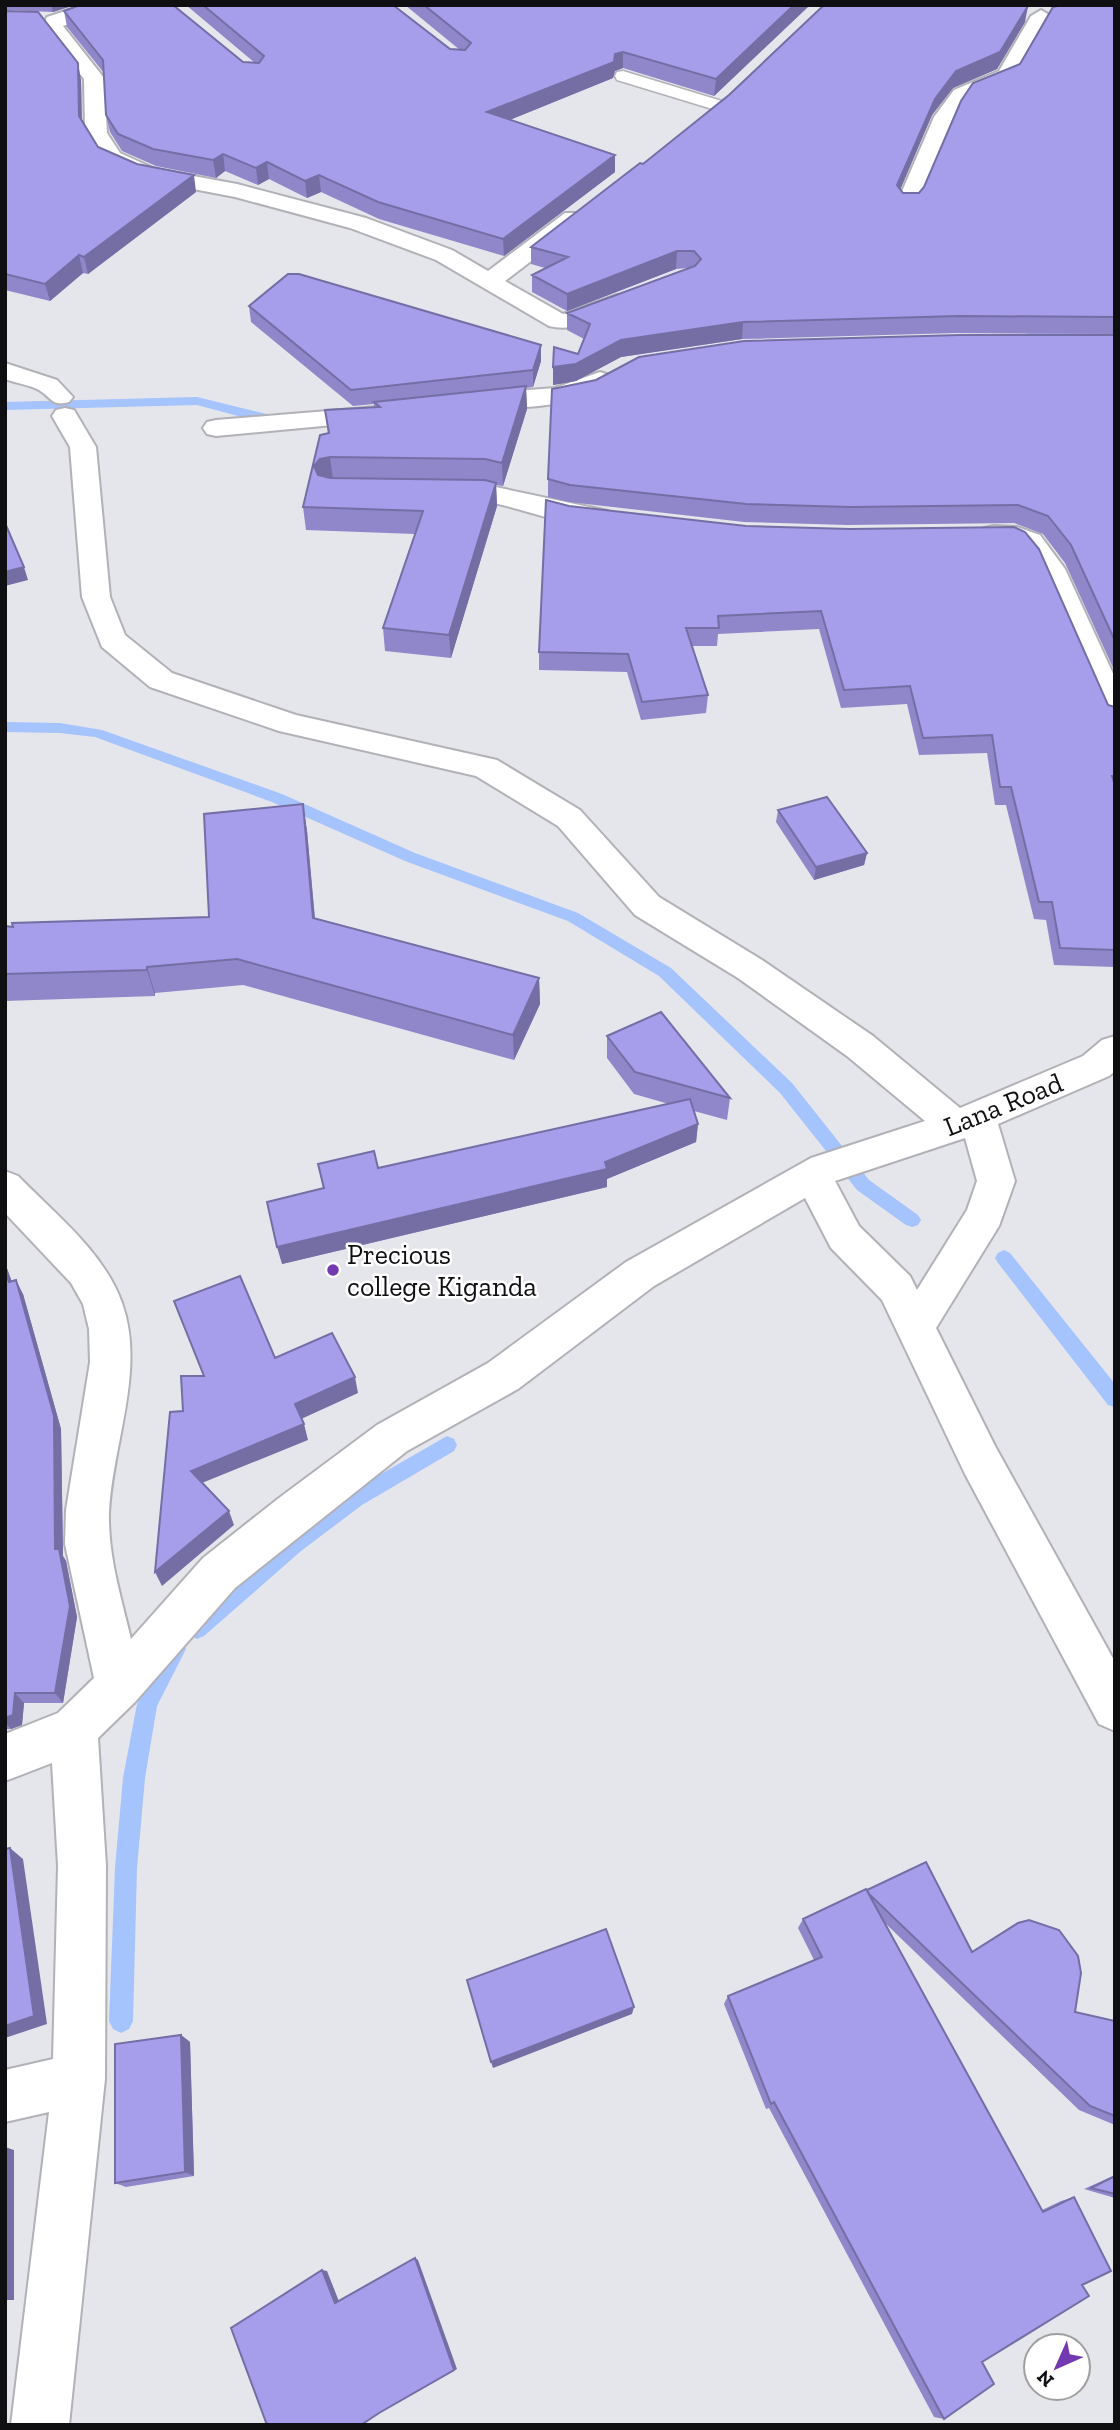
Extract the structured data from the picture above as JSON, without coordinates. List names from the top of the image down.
{
  "streets": {
    "street": ["Lana Road"]
  },
  "places": ["Precious college Kiganda"],
  "north": "bottom left"
}
